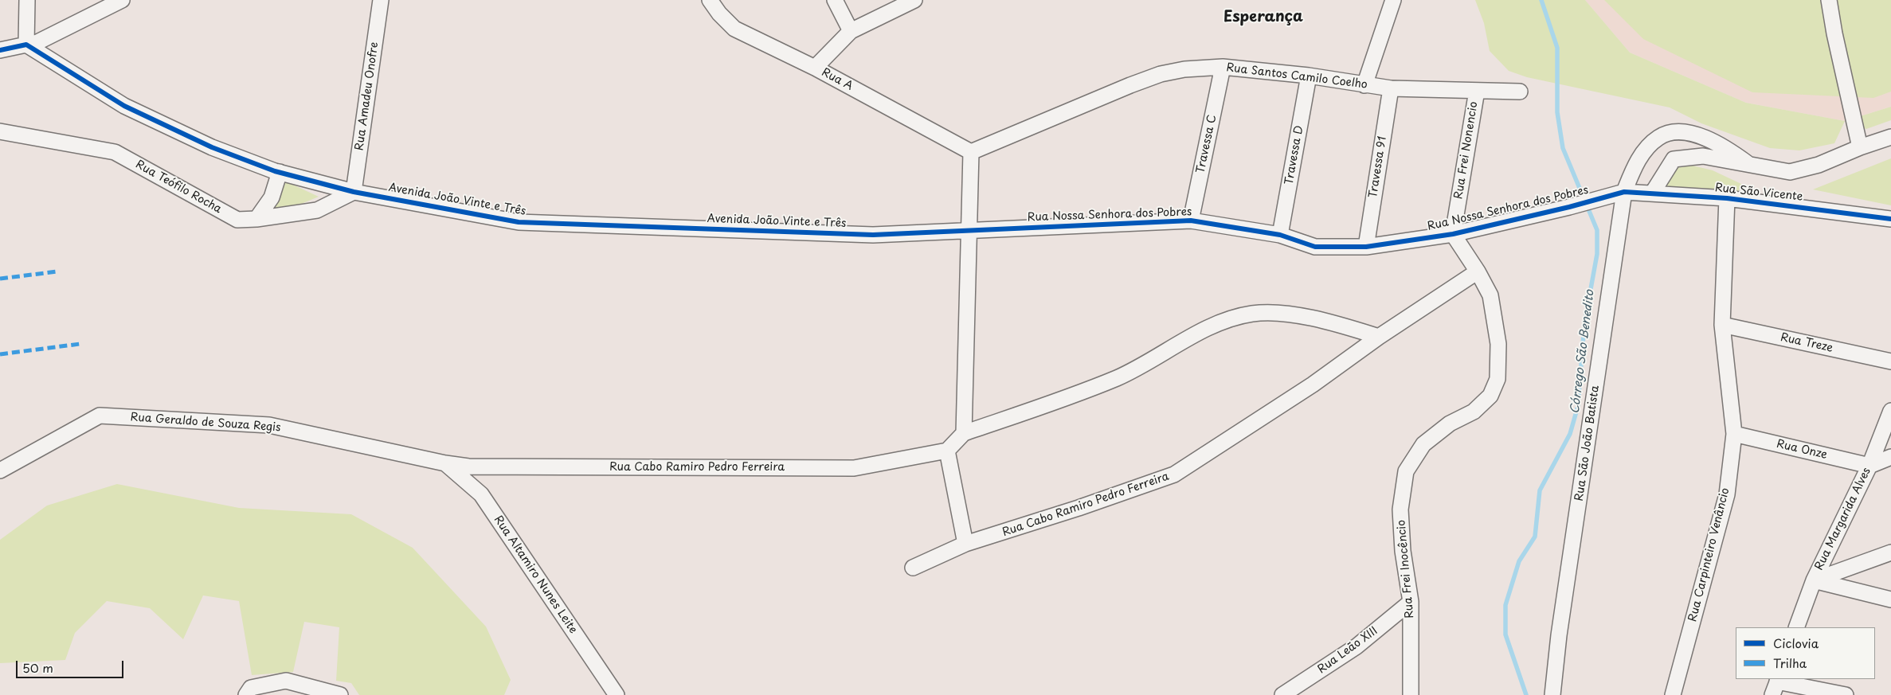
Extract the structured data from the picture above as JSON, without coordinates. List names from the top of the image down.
{
  "streets": {
    "street": [
      "Rua Santos Camilo Coelho",
      "Rua A",
      "Rua Amadeu Onofre",
      "Travessa C",
      "Rua Frei Nonencio",
      "Travessa D",
      "Travessa 91",
      "Rua Teófilo Rocha",
      "Rua São Vicente",
      "Avenida João Vinte e Três",
      "Rua Nossa Senhora dos Pobres",
      "Rua Treze",
      "Rua Geraldo de Souza Regis",
      "Rua São João Batista",
      "Rua Onze",
      "Rua Cabo Ramiro Pedro Ferreira",
      "Rua Margarida Alves",
      "Rua Carpinteiro Venâncio",
      "Rua Frei Inocêncio",
      "Rua Altamiro Nunes Leite",
      "Rua Leão XIII"
    ]
  },
  "crossings": [
    ["Rua Santos Camilo Coelho", "Rua A"],
    ["Rua Santos Camilo Coelho", "Travessa C"],
    ["Rua Santos Camilo Coelho", "Rua Frei Nonencio"],
    ["Rua Santos Camilo Coelho", "Travessa D"],
    ["Rua Santos Camilo Coelho", "Travessa 91"],
    ["Rua Amadeu Onofre", "Rua Teófilo Rocha"],
    ["Rua Amadeu Onofre", "Avenida João Vinte e Três"],
    ["Travessa C", "Rua Nossa Senhora dos Pobres"],
    ["Rua Frei Nonencio", "Rua Nossa Senhora dos Pobres"],
    ["Rua Frei Nonencio", "Rua Frei Inocêncio"],
    ["Travessa D", "Rua Nossa Senhora dos Pobres"],
    ["Travessa 91", "Rua Nossa Senhora dos Pobres"],
    ["Rua Teófilo Rocha", "Avenida João Vinte e Três"],
    ["Rua São Vicente", "Rua Nossa Senhora dos Pobres"],
    ["Rua São Vicente", "Rua São João Batista"],
    ["Rua São Vicente", "Rua Carpinteiro Venâncio"],
    ["Avenida João Vinte e Três", "Rua Nossa Senhora dos Pobres"],
    ["Rua Nossa Senhora dos Pobres", "Rua São João Batista"],
    ["Rua Nossa Senhora dos Pobres", "Rua Frei Inocêncio"],
    ["Rua Treze", "Rua Carpinteiro Venâncio"],
    ["Rua Geraldo de Souza Regis", "Rua Cabo Ramiro Pedro Ferreira"],
    ["Rua Geraldo de Souza Regis", "Rua Altamiro Nunes Leite"],
    ["Rua Onze", "Rua Margarida Alves"],
    ["Rua Onze", "Rua Carpinteiro Venâncio"],
    ["Rua Cabo Ramiro Pedro Ferreira", "Rua Frei Inocêncio"],
    ["Rua Cabo Ramiro Pedro Ferreira", "Rua Altamiro Nunes Leite"],
    ["Rua Frei Inocêncio", "Rua Leão XIII"]
  ],
  "districts": ["Esperança"],
  "water": ["Córrego São Benedito"],
  "legend": ["Ciclovia", "Trilha"],
  "scale_bar": "50 m"
}
